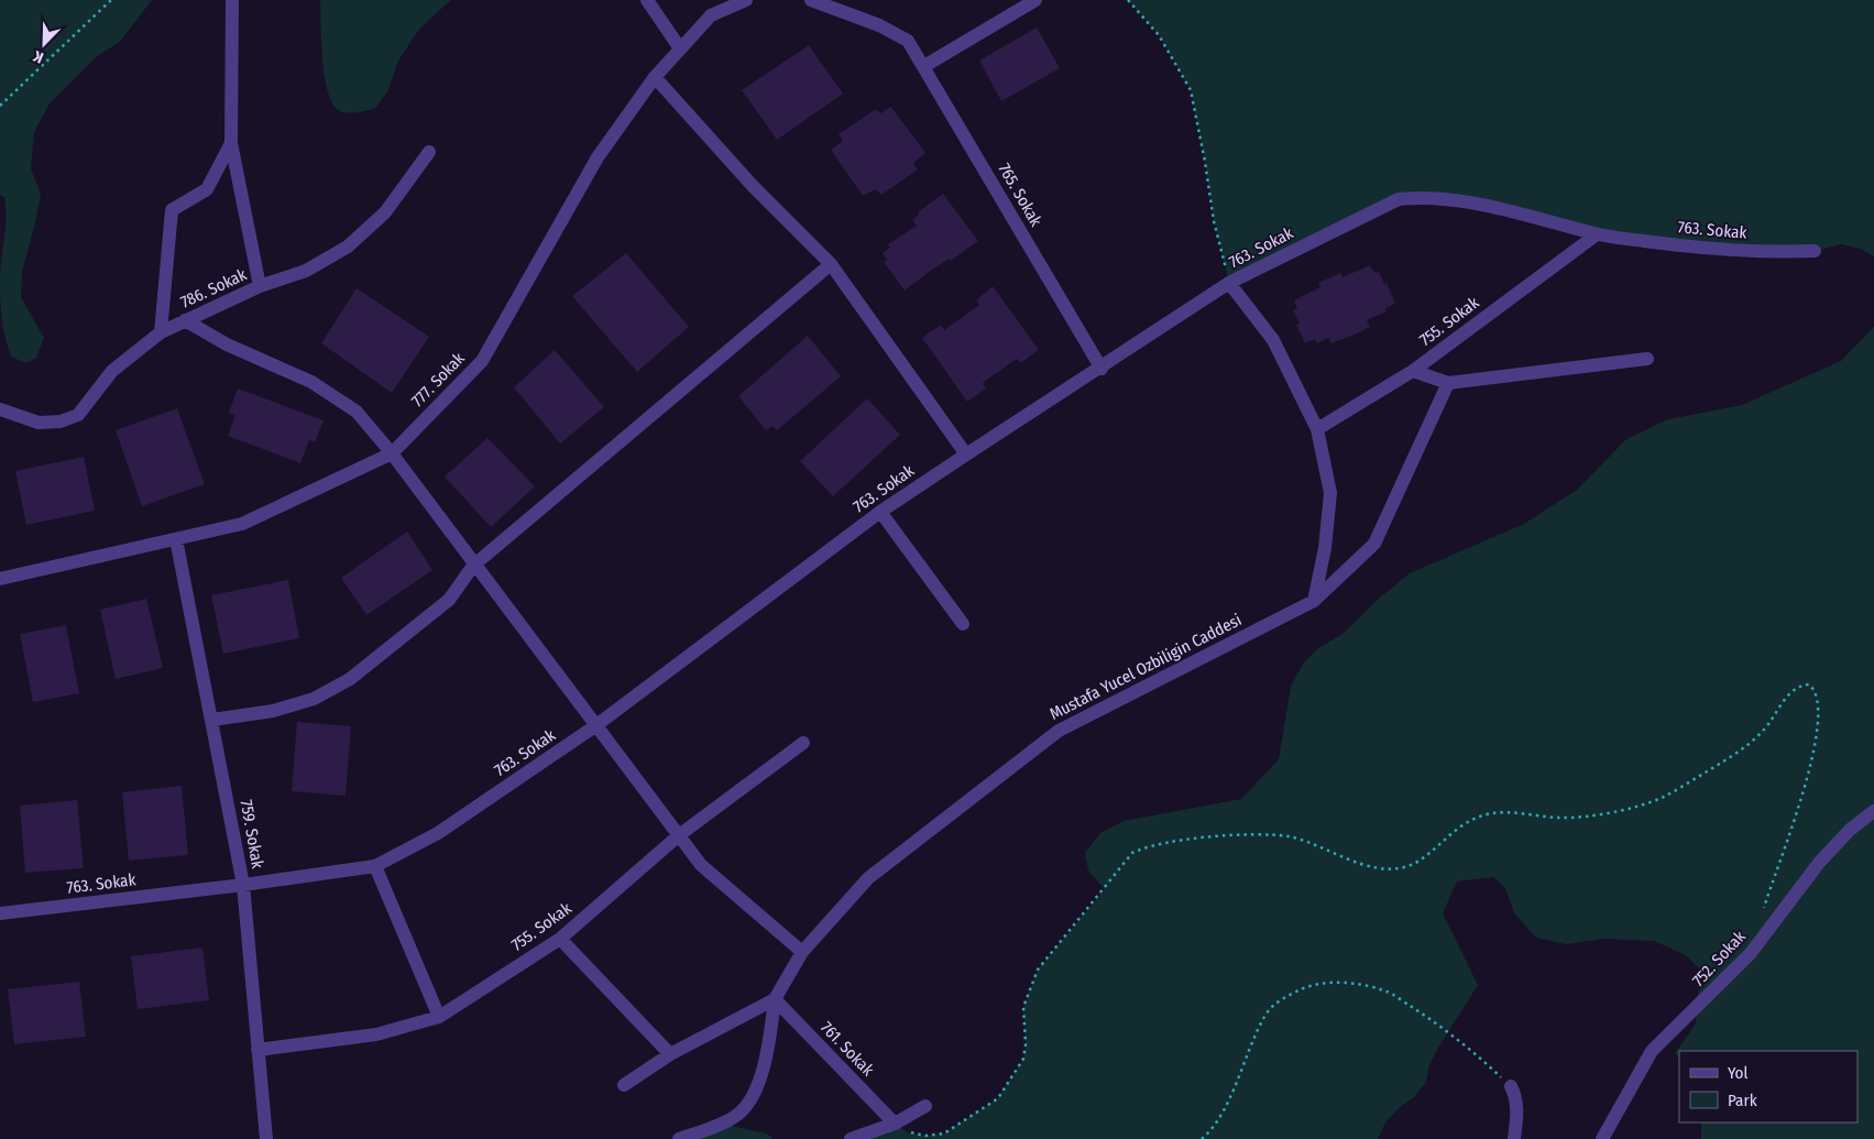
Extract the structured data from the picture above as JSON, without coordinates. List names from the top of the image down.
{
  "streets": {
    "street": [
      "765. Sokak",
      "763. Sokak",
      "786. Sokak",
      "755. Sokak",
      "777. Sokak",
      "Mustafa Yucel Ozbiligin Caddesi",
      "759. Sokak",
      "752. Sokak",
      "761. Sokak"
    ]
  },
  "crossings": [
    ["765. Sokak", "763. Sokak"],
    ["763. Sokak", "755. Sokak"],
    ["763. Sokak", "759. Sokak"],
    ["755. Sokak", "759. Sokak"],
    ["777. Sokak", "759. Sokak"],
    ["Mustafa Yucel Ozbiligin Caddesi", "761. Sokak"]
  ],
  "legend": ["Yol", "Park"],
  "north": "bottom left"
}
